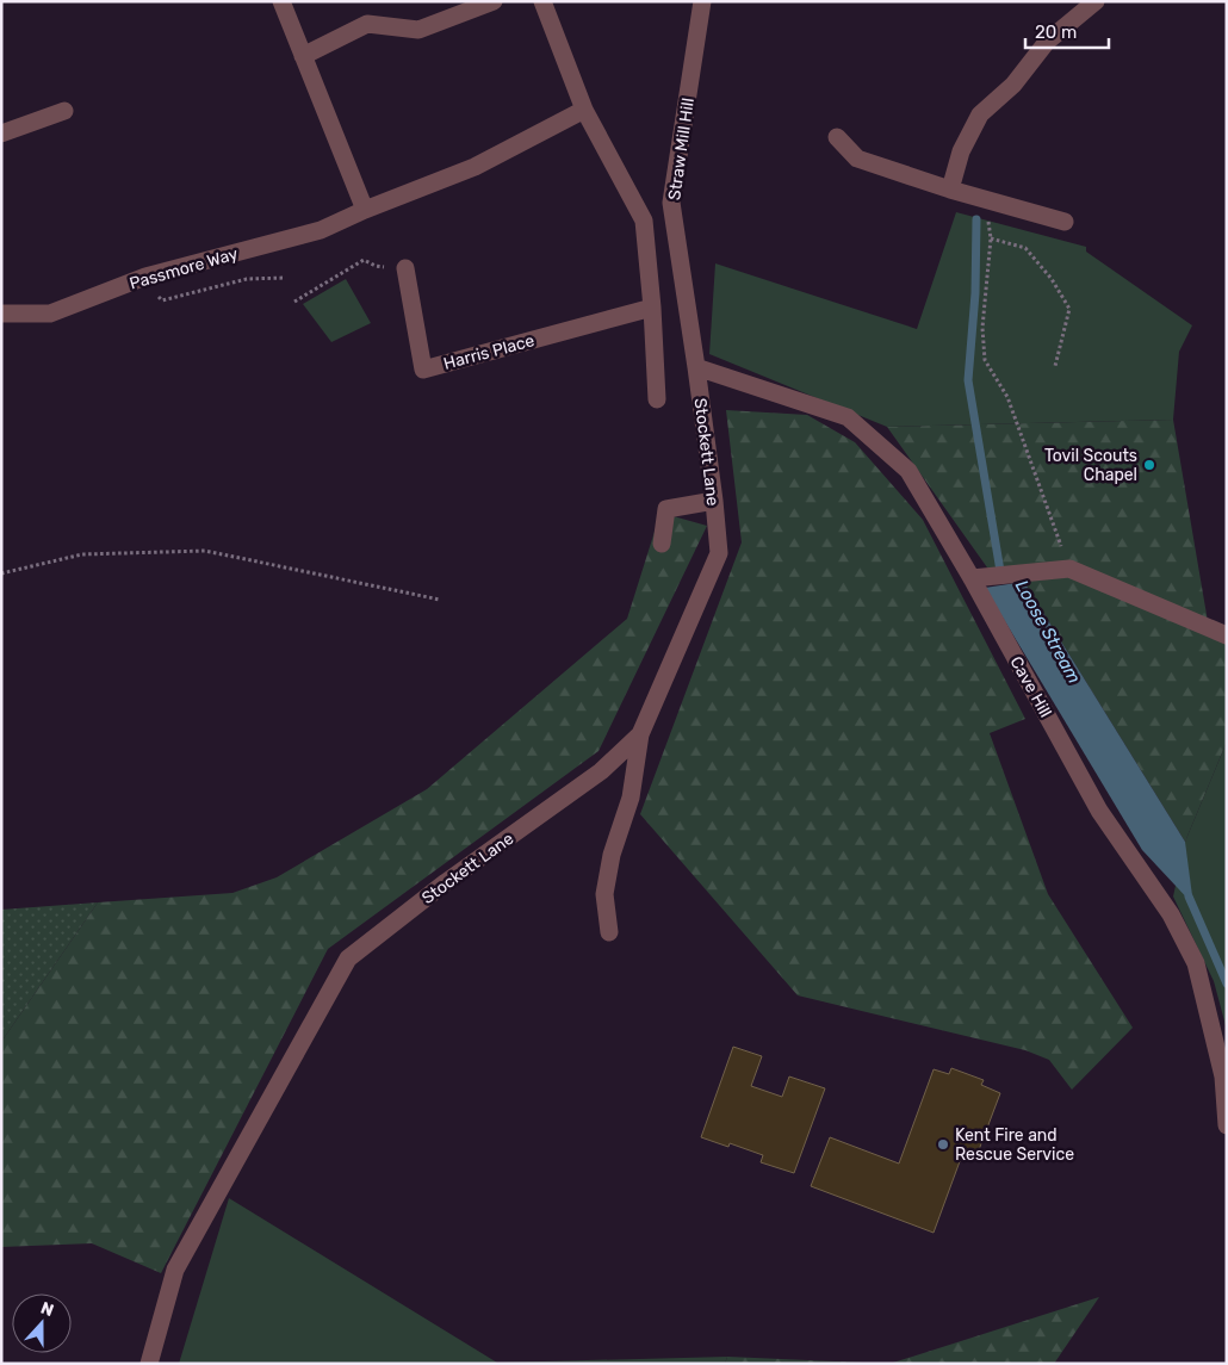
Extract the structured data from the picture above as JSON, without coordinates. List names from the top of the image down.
{
  "streets": {
    "street": [
      "Straw Mill Hill",
      "Passmore Way",
      "Harris Place",
      "Stockett Lane",
      "Cave Hill"
    ]
  },
  "crossings": [
    ["Straw Mill Hill", "Stockett Lane"],
    ["Straw Mill Hill", "Cave Hill"],
    ["Stockett Lane", "Cave Hill"]
  ],
  "water": ["Loose Stream"],
  "places": ["Tovil Scouts Chapel", "Kent Fire and Rescue Service"],
  "scale_bar": "20 m",
  "north": "top"
}
